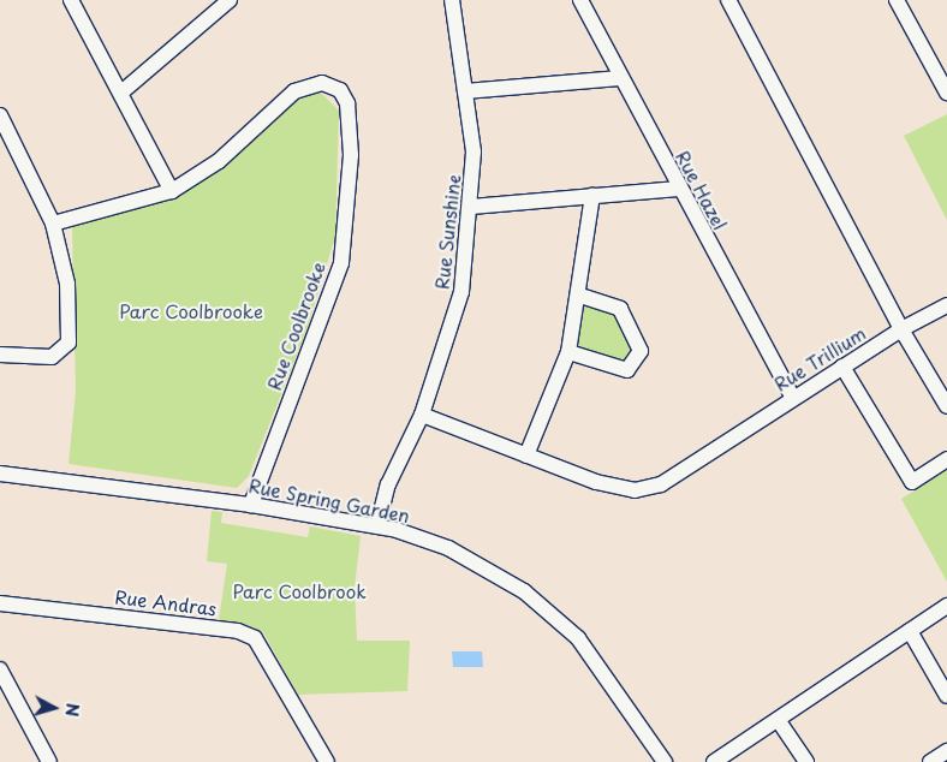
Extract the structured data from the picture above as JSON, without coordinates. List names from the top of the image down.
{
  "streets": {
    "street": [
      "Rue Hazel",
      "Rue Sunshine",
      "Rue Coolbrooke",
      "Rue Trillium",
      "Rue Spring Garden",
      "Rue Andras"
    ]
  },
  "crossings": [
    ["Rue Hazel", "Rue Trillium"],
    ["Rue Sunshine", "Rue Trillium"],
    ["Rue Sunshine", "Rue Spring Garden"],
    ["Rue Coolbrooke", "Rue Spring Garden"]
  ],
  "parks": ["Parc Coolbrooke", "Parc Coolbrook"],
  "north": "right"
}
